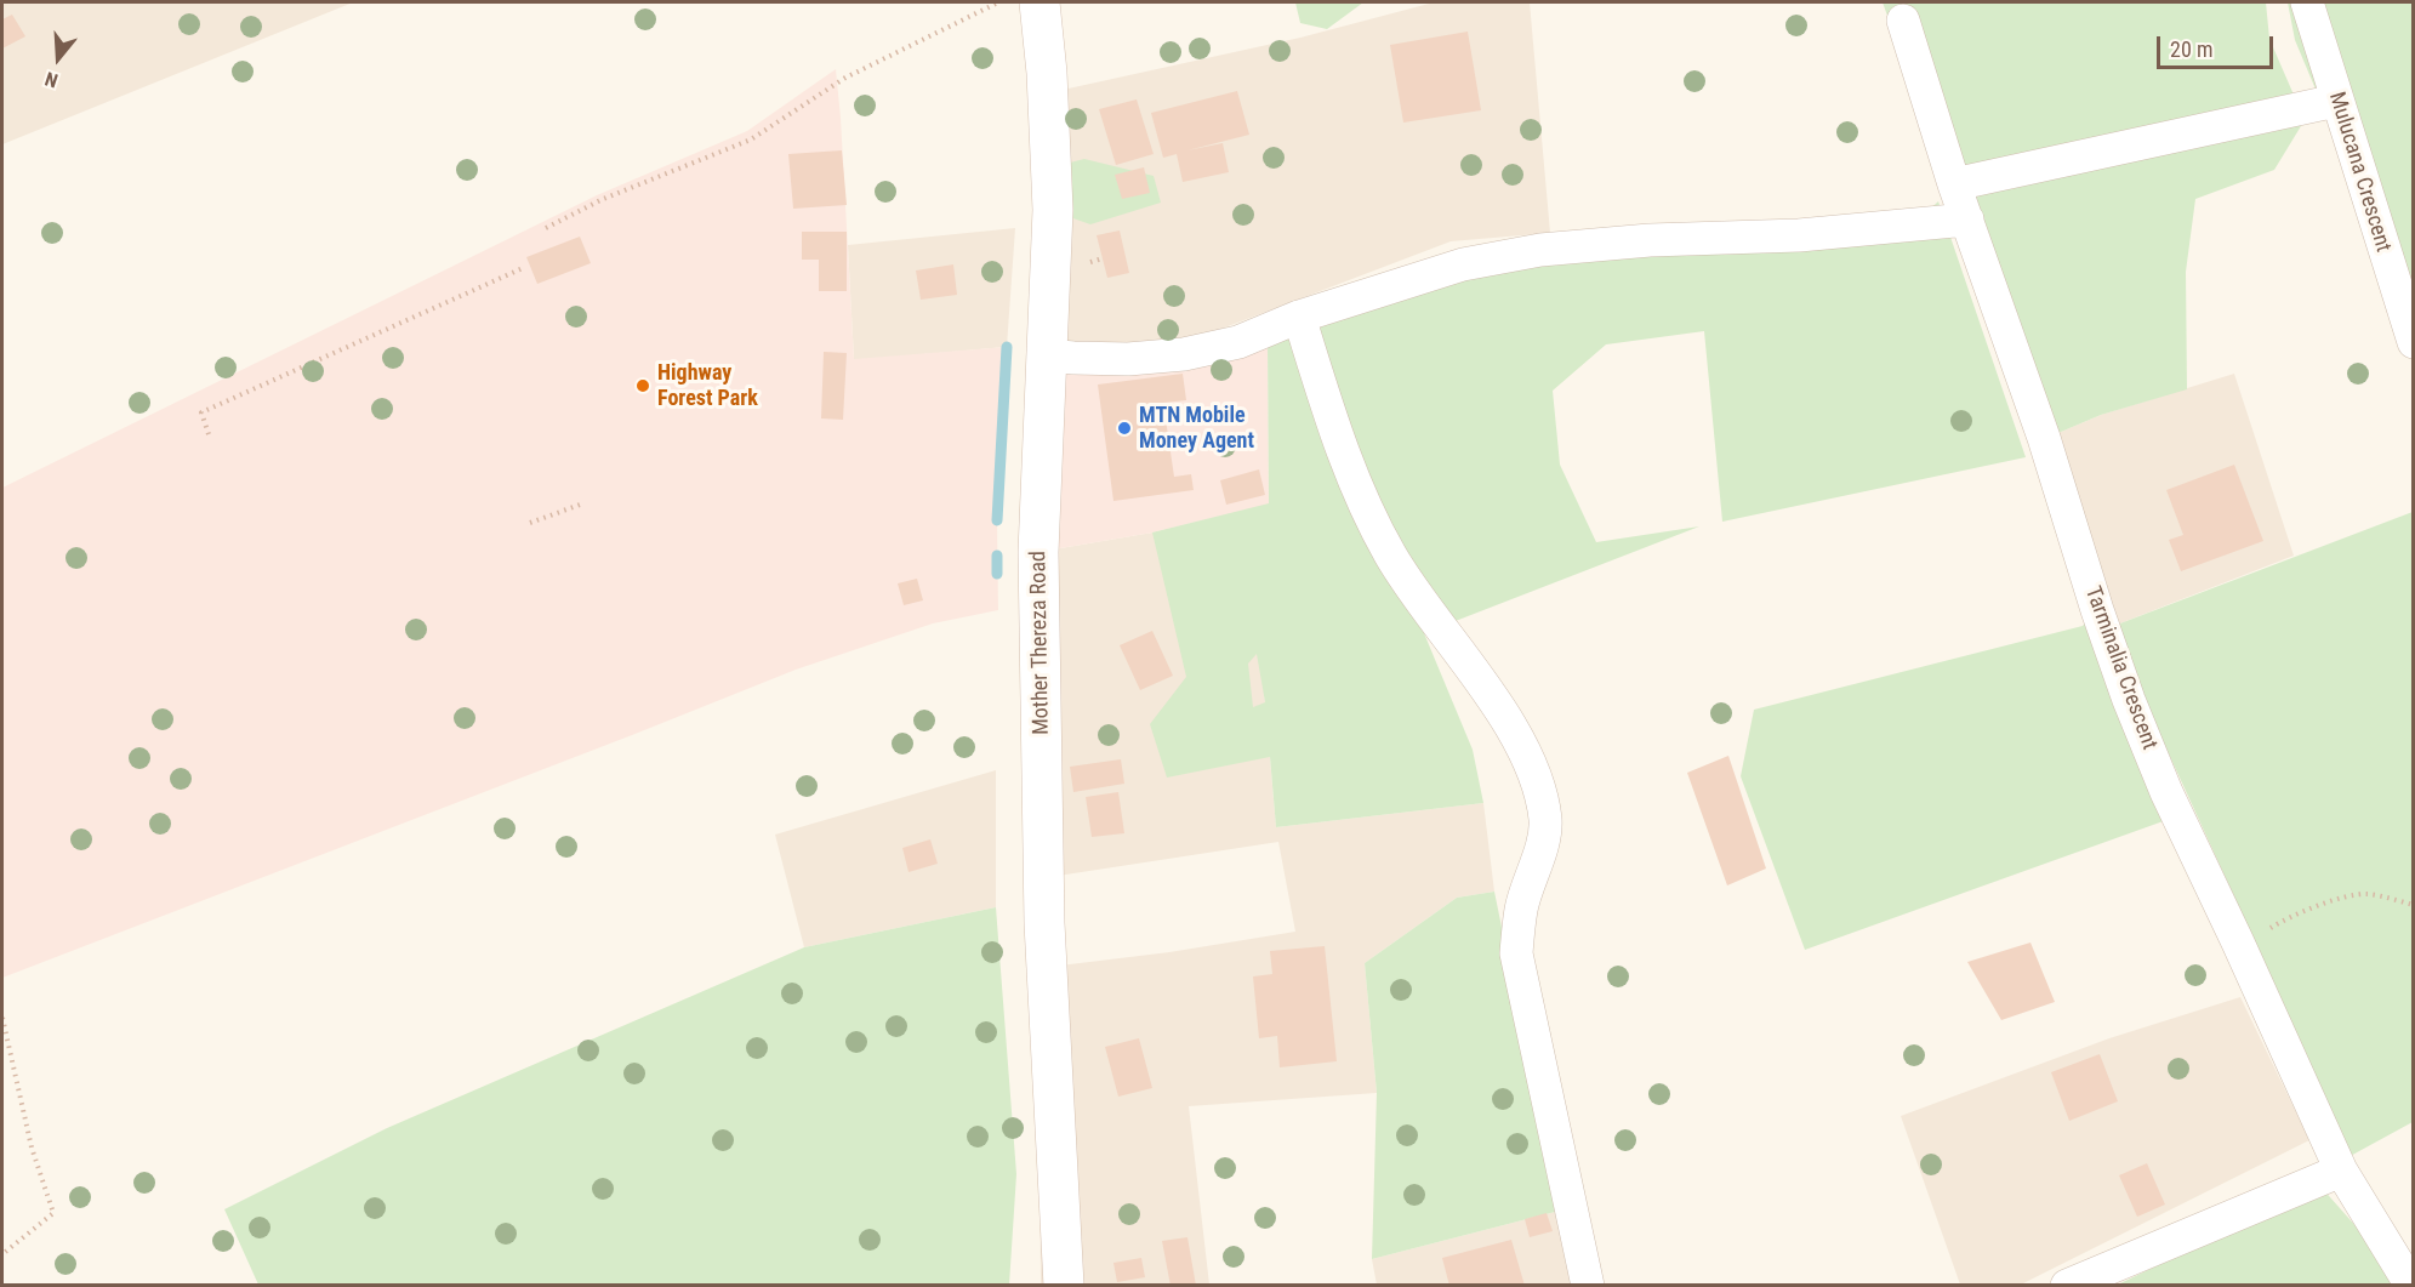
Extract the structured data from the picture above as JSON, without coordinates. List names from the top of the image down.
{
  "streets": {
    "street": ["Mulucana Crescent", "Mother Thereza Road", "Tarminalia Crescent"]
  },
  "places": ["Highway Forest Park", "MTN Mobile Money Agent"],
  "scale_bar": "20 m",
  "north": "bottom"
}
